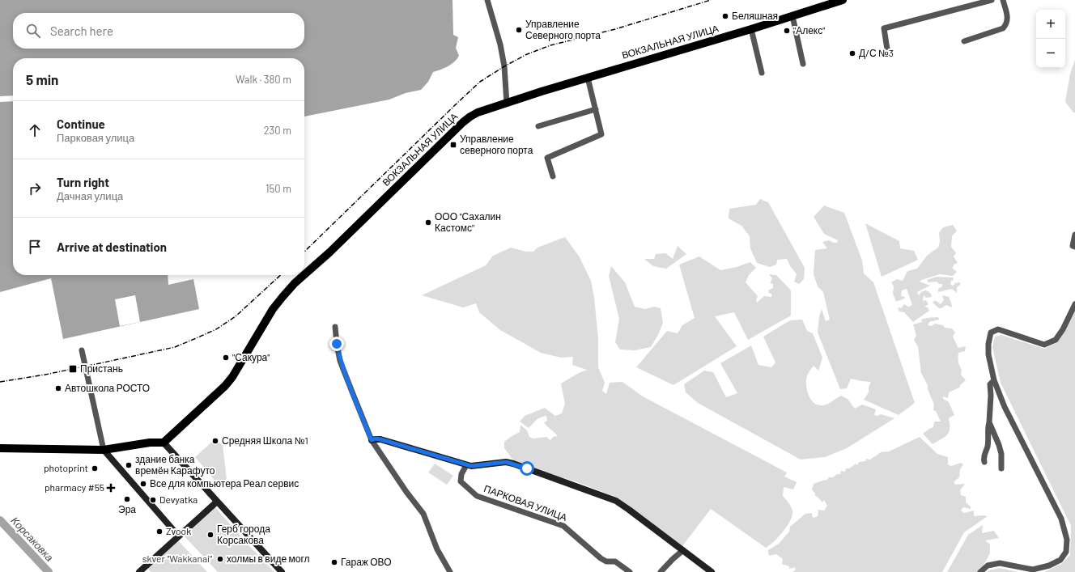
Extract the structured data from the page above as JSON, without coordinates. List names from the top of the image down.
{
  "streets": {
    "main road": ["ВОКЗАЛЬНАЯ УЛИЦА"],
    "street": ["ПАРКОВАЯ УЛИЦА"]
  },
  "water": ["Корсаковка"],
  "parks": ["skver \"Wakkanai\""],
  "places": {
    "other": [
      "Беляшная",
      "Управление Северного порта",
      "\"Алекс\"",
      "Д/С №3",
      "ООО \"Сахалин Кастомс\"",
      "\"Сакура\"",
      "Автошкола РОСТО",
      "Средняя Школа №1",
      "здание банка времён Карафуто",
      "photoprint",
      "Все для компьютера Реал сервис",
      "Эра",
      "Devyatka",
      "Zvook",
      "Герб города Корсакова",
      "холмы в виде могл",
      "Гараж ОВО"
    ],
    "transit": ["Управление северного порта", "Пристань"],
    "health": ["pharmacy #55"]
  },
  "page": {
    "map_buttons": ["+", "−"],
    "search": "Search here",
    "heading": ["5 min", "Walk · 380 m"],
    "list": [
      ["Continue", "Парковая улица", "230 m"],
      ["Turn right", "Дачная улица", "150 m"],
      "Arrive at destination"
    ]
  }
}
